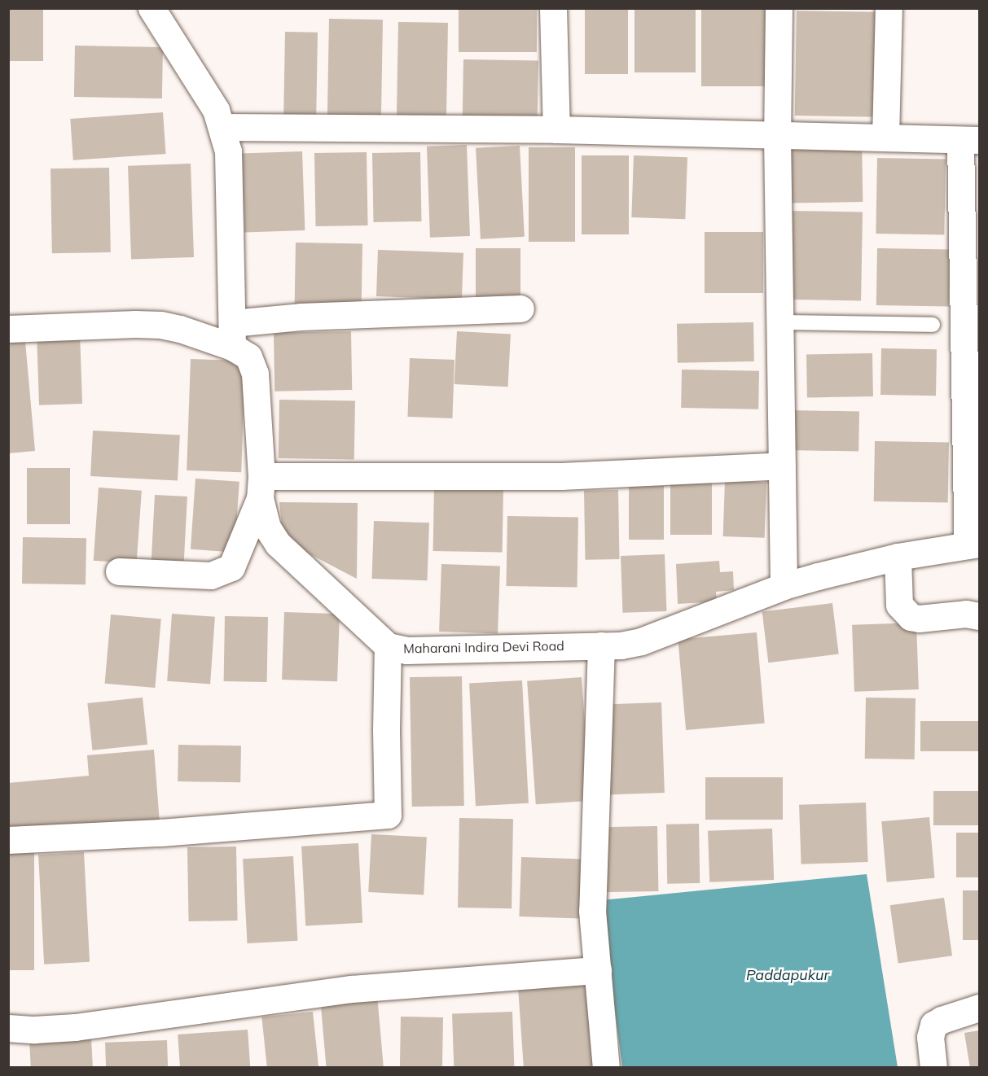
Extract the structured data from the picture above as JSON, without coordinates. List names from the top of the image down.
{
  "streets": {
    "street": ["Maharani Indira Devi Road"]
  },
  "water": ["Paddapukur"]
}
